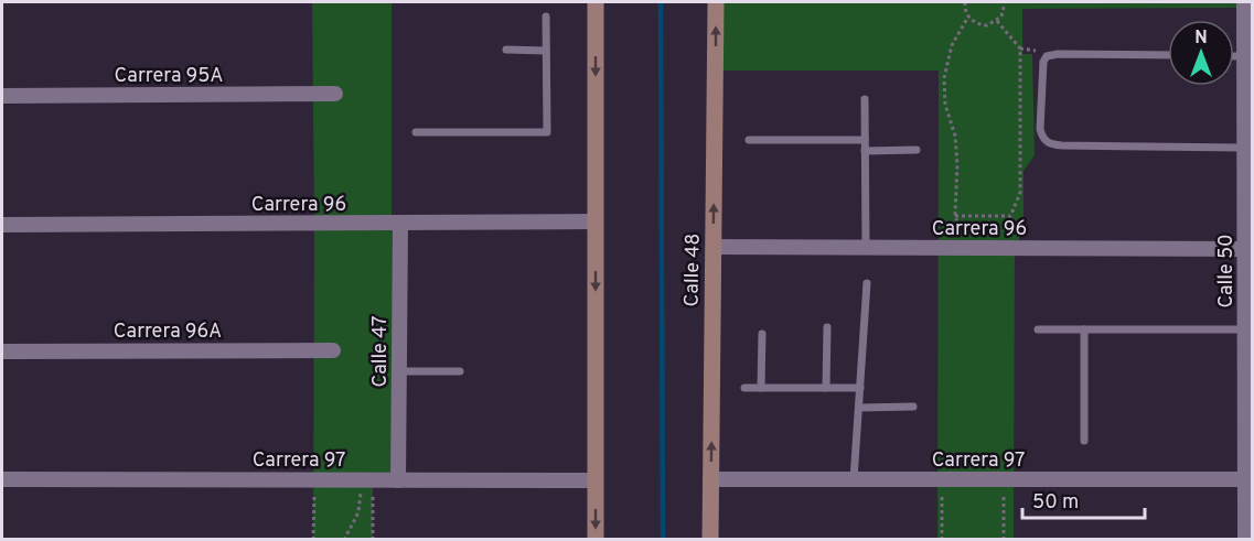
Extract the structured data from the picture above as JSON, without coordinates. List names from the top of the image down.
{
  "streets": {
    "main road": ["Calle 48"],
    "street": [
      "Carrera 95A",
      "Carrera 96",
      "Calle 50",
      "Carrera 96A",
      "Calle 47",
      "Carrera 97"
    ]
  },
  "crossings": [
    ["Carrera 96", "Calle 48"],
    ["Carrera 96", "Calle 50"],
    ["Carrera 96", "Calle 47"],
    ["Calle 48", "Carrera 97"],
    ["Calle 50", "Carrera 97"],
    ["Calle 47", "Carrera 97"]
  ],
  "scale_bar": "50 m",
  "north": "top"
}
